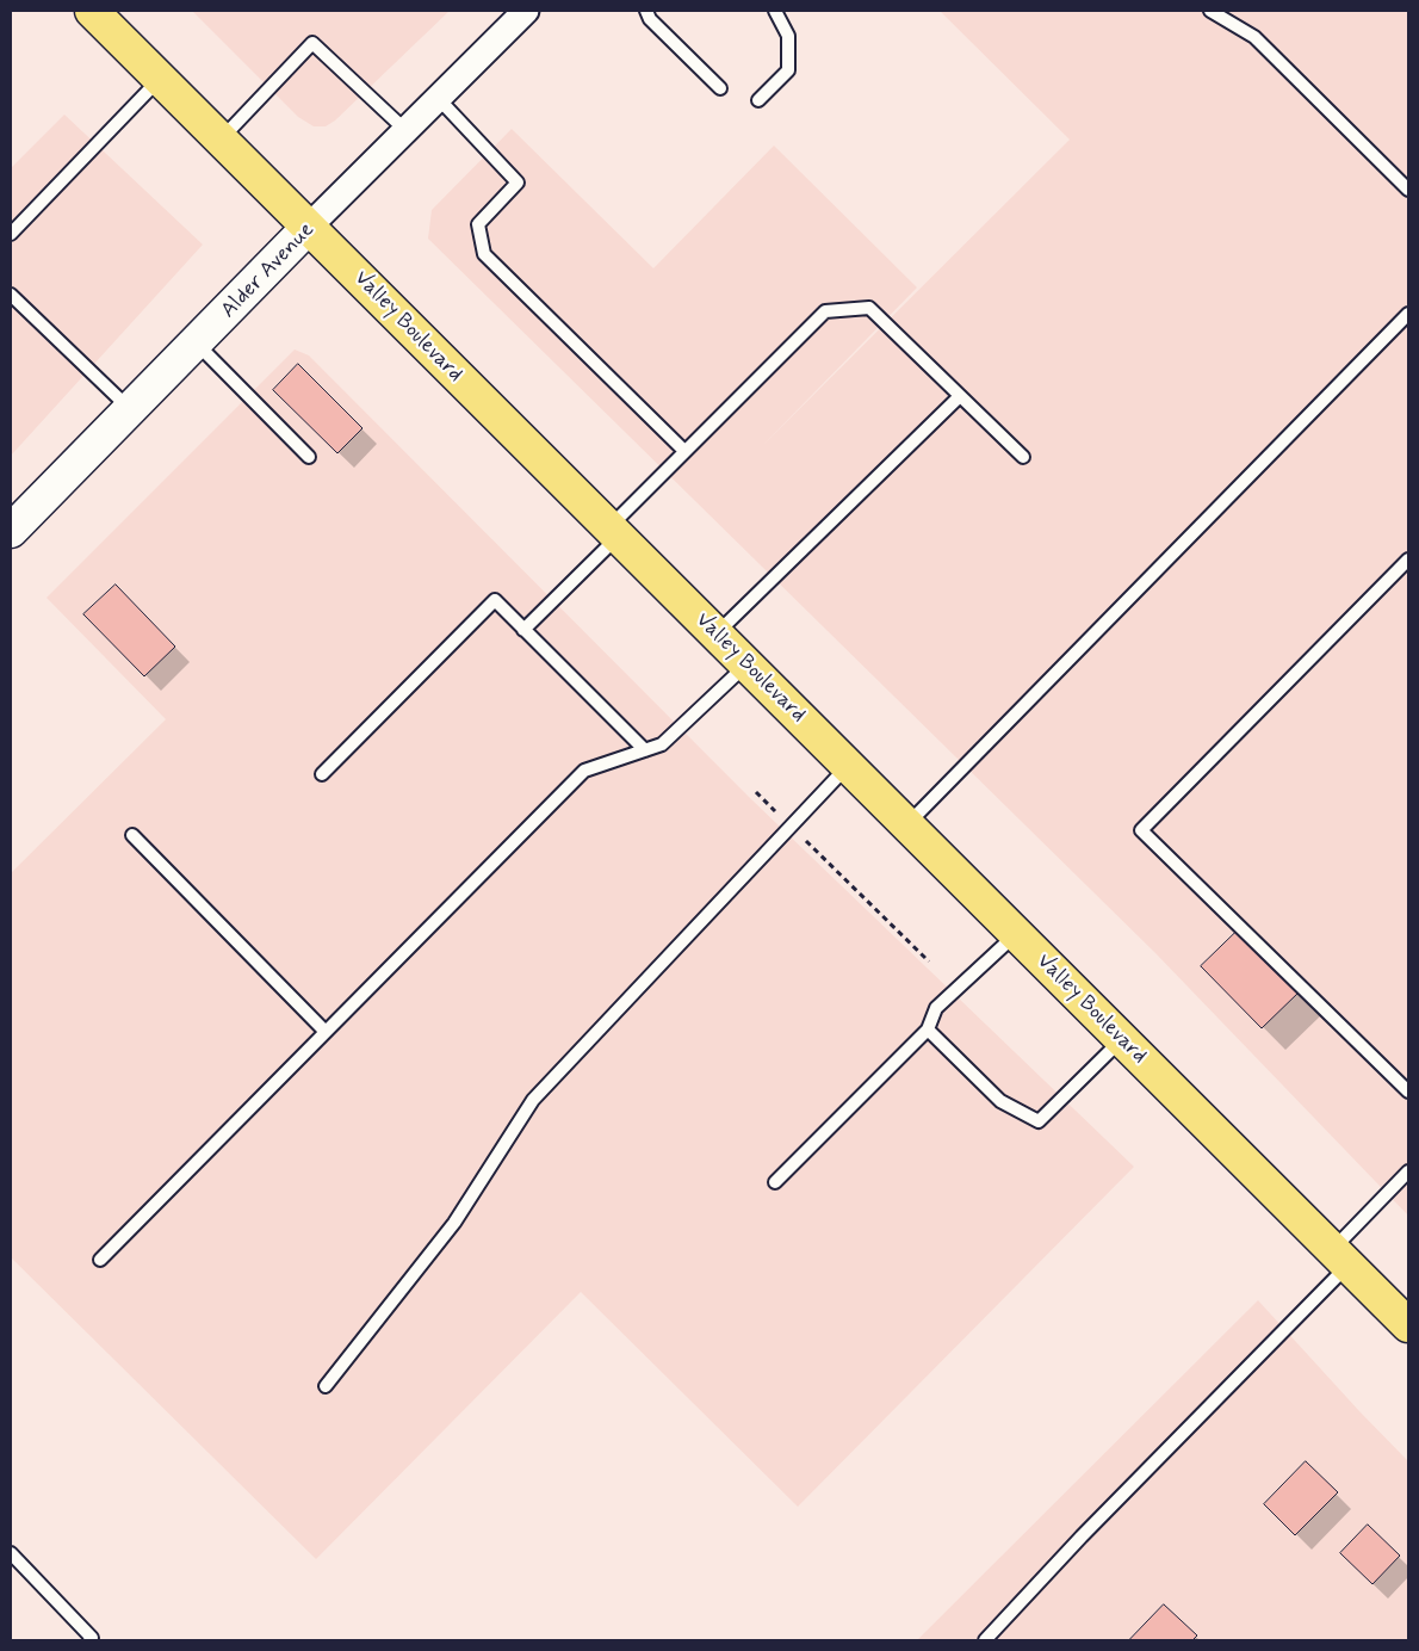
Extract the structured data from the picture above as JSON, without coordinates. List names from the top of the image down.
{
  "streets": {
    "main road": ["Alder Avenue", "Valley Boulevard"]
  },
  "crossings": [
    ["Alder Avenue", "Valley Boulevard"]
  ]
}
